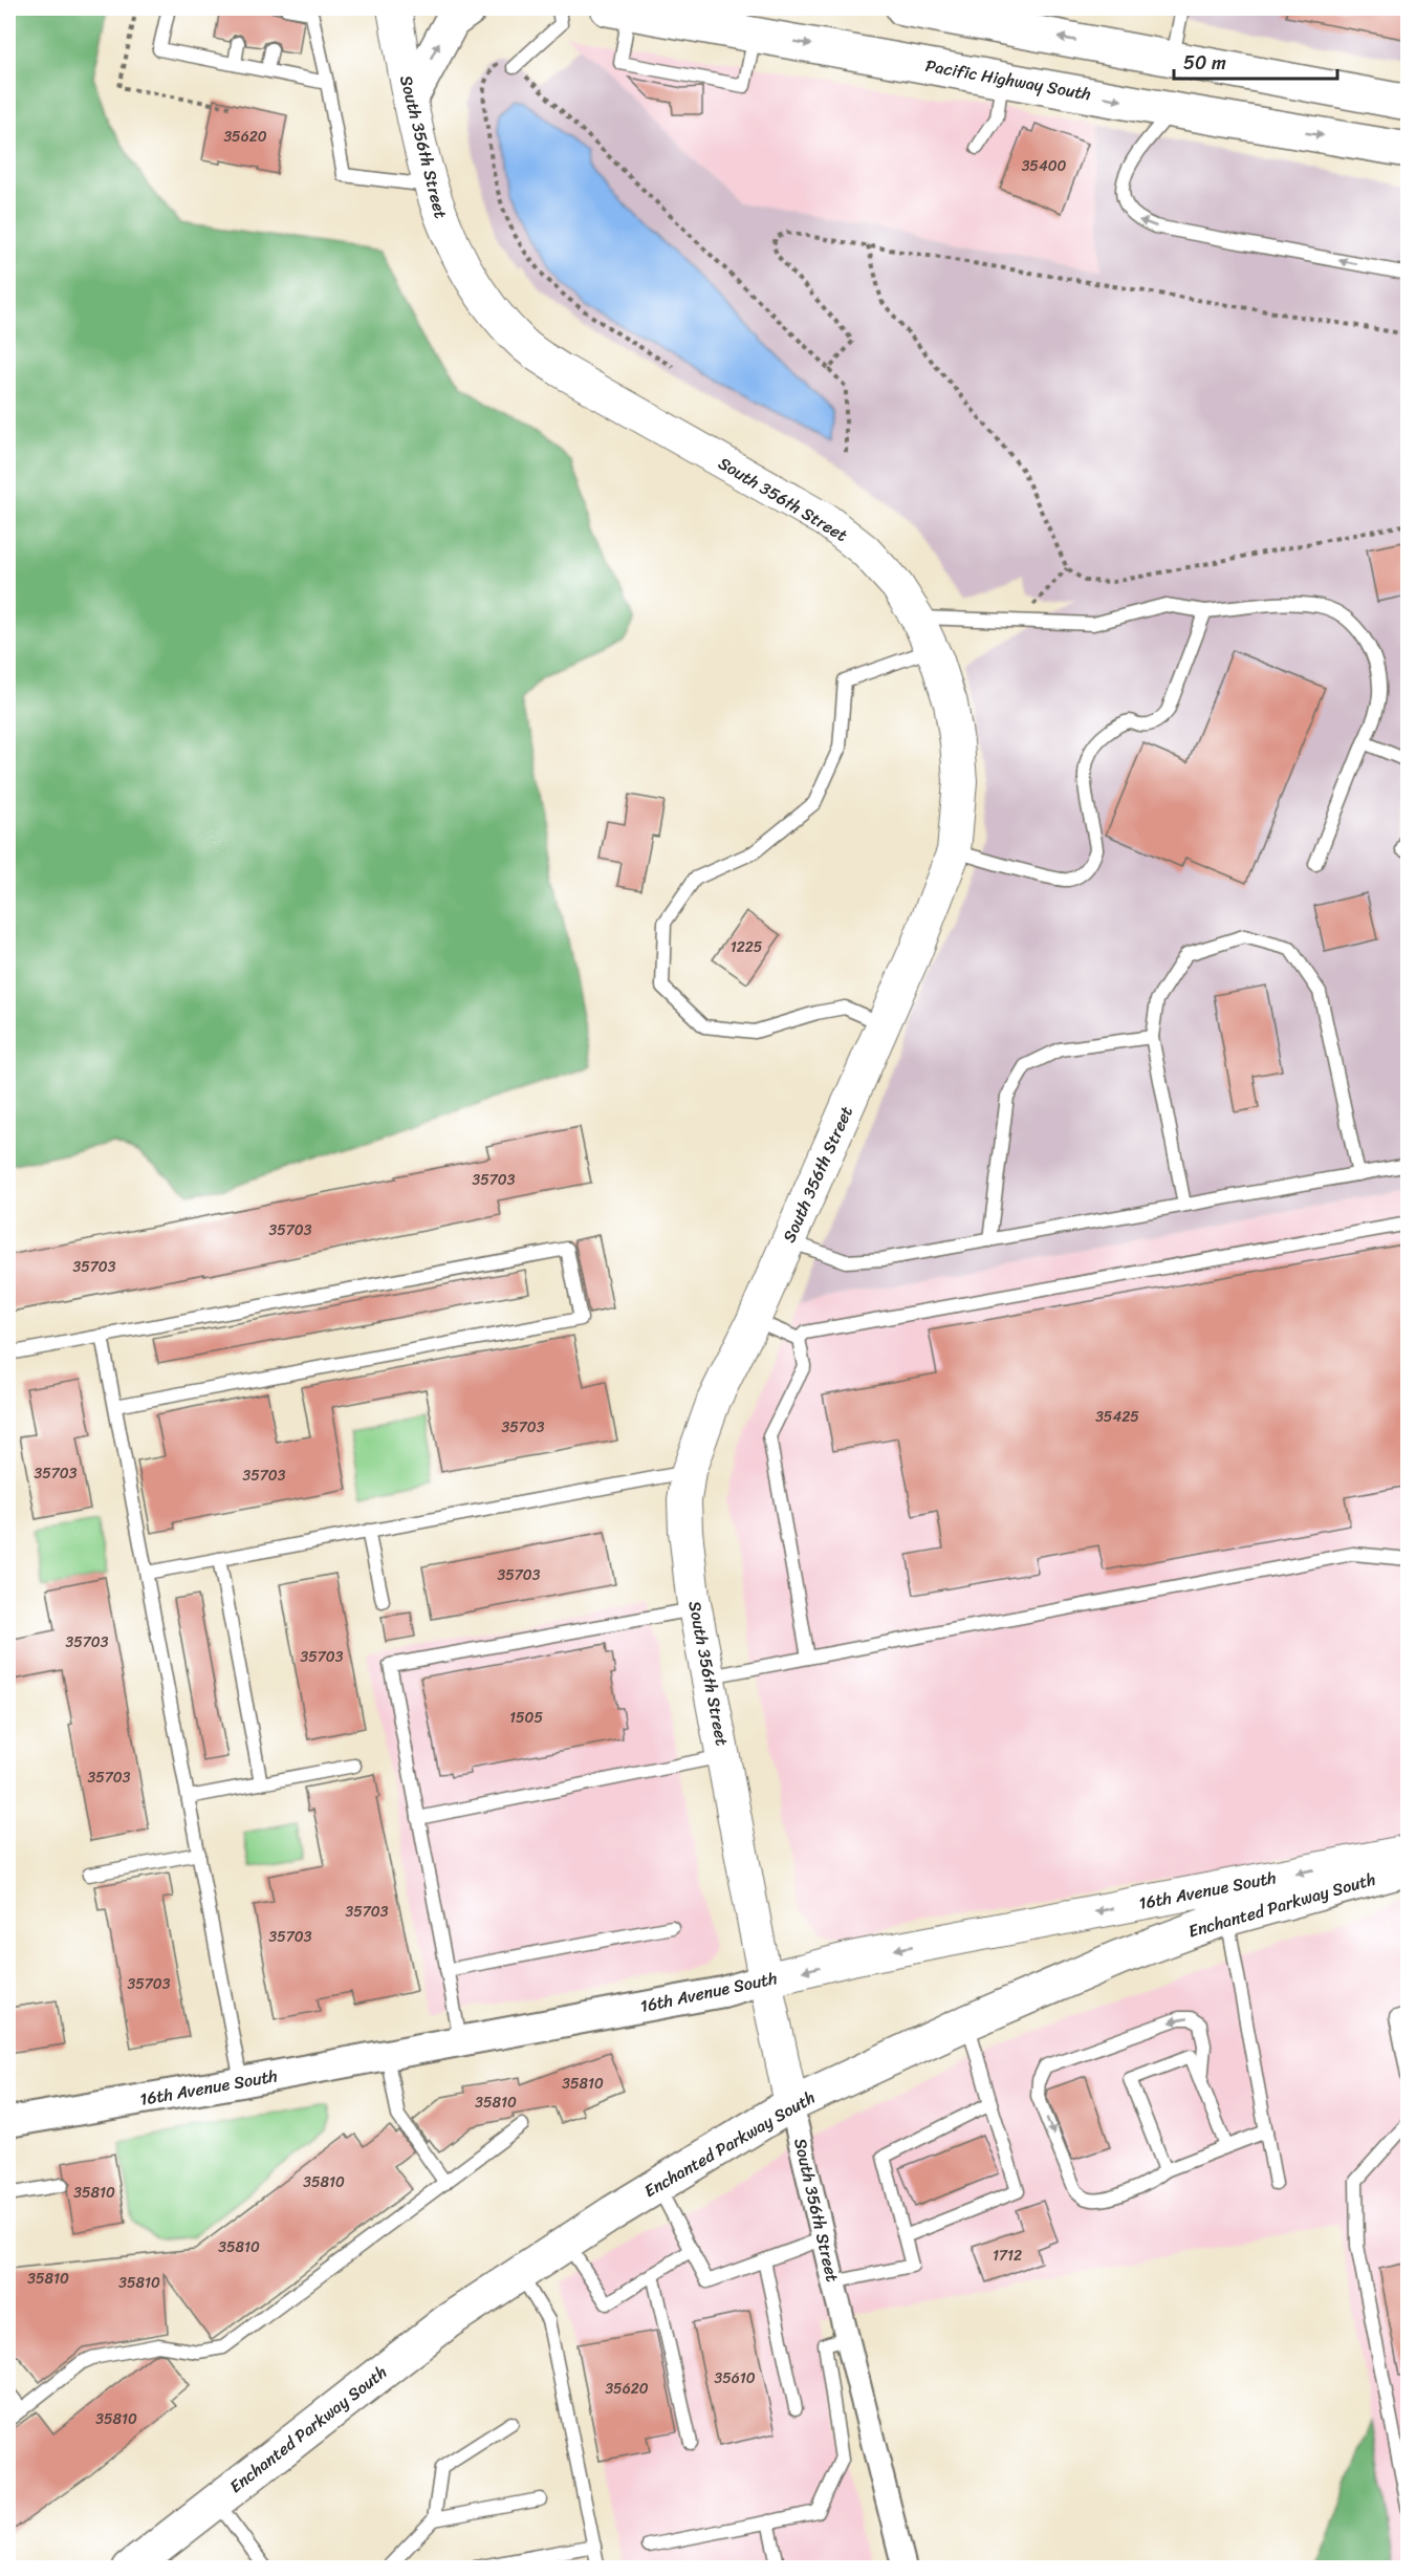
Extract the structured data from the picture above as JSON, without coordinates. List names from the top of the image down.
{
  "streets": {
    "main road": [
      "Pacific Highway South",
      "South 356th Street",
      "16th Avenue South",
      "Enchanted Parkway South"
    ]
  },
  "crossings": [
    ["South 356th Street", "16th Avenue South"],
    ["South 356th Street", "Enchanted Parkway South"]
  ],
  "one_way": ["16th Avenue South"],
  "house_numbers": [
    "35620",
    "35400",
    "1225",
    "35703",
    "35703",
    "35703",
    "35425",
    "35703",
    "35703",
    "35703",
    "35703",
    "35703",
    "35703",
    "1505",
    "35703",
    "35703",
    "35703",
    "35703",
    "35810",
    "35810",
    "35810",
    "35810",
    "35810",
    "1712",
    "35810",
    "35810",
    "35610",
    "35620",
    "35810"
  ],
  "scale_bar": "50 m"
}
